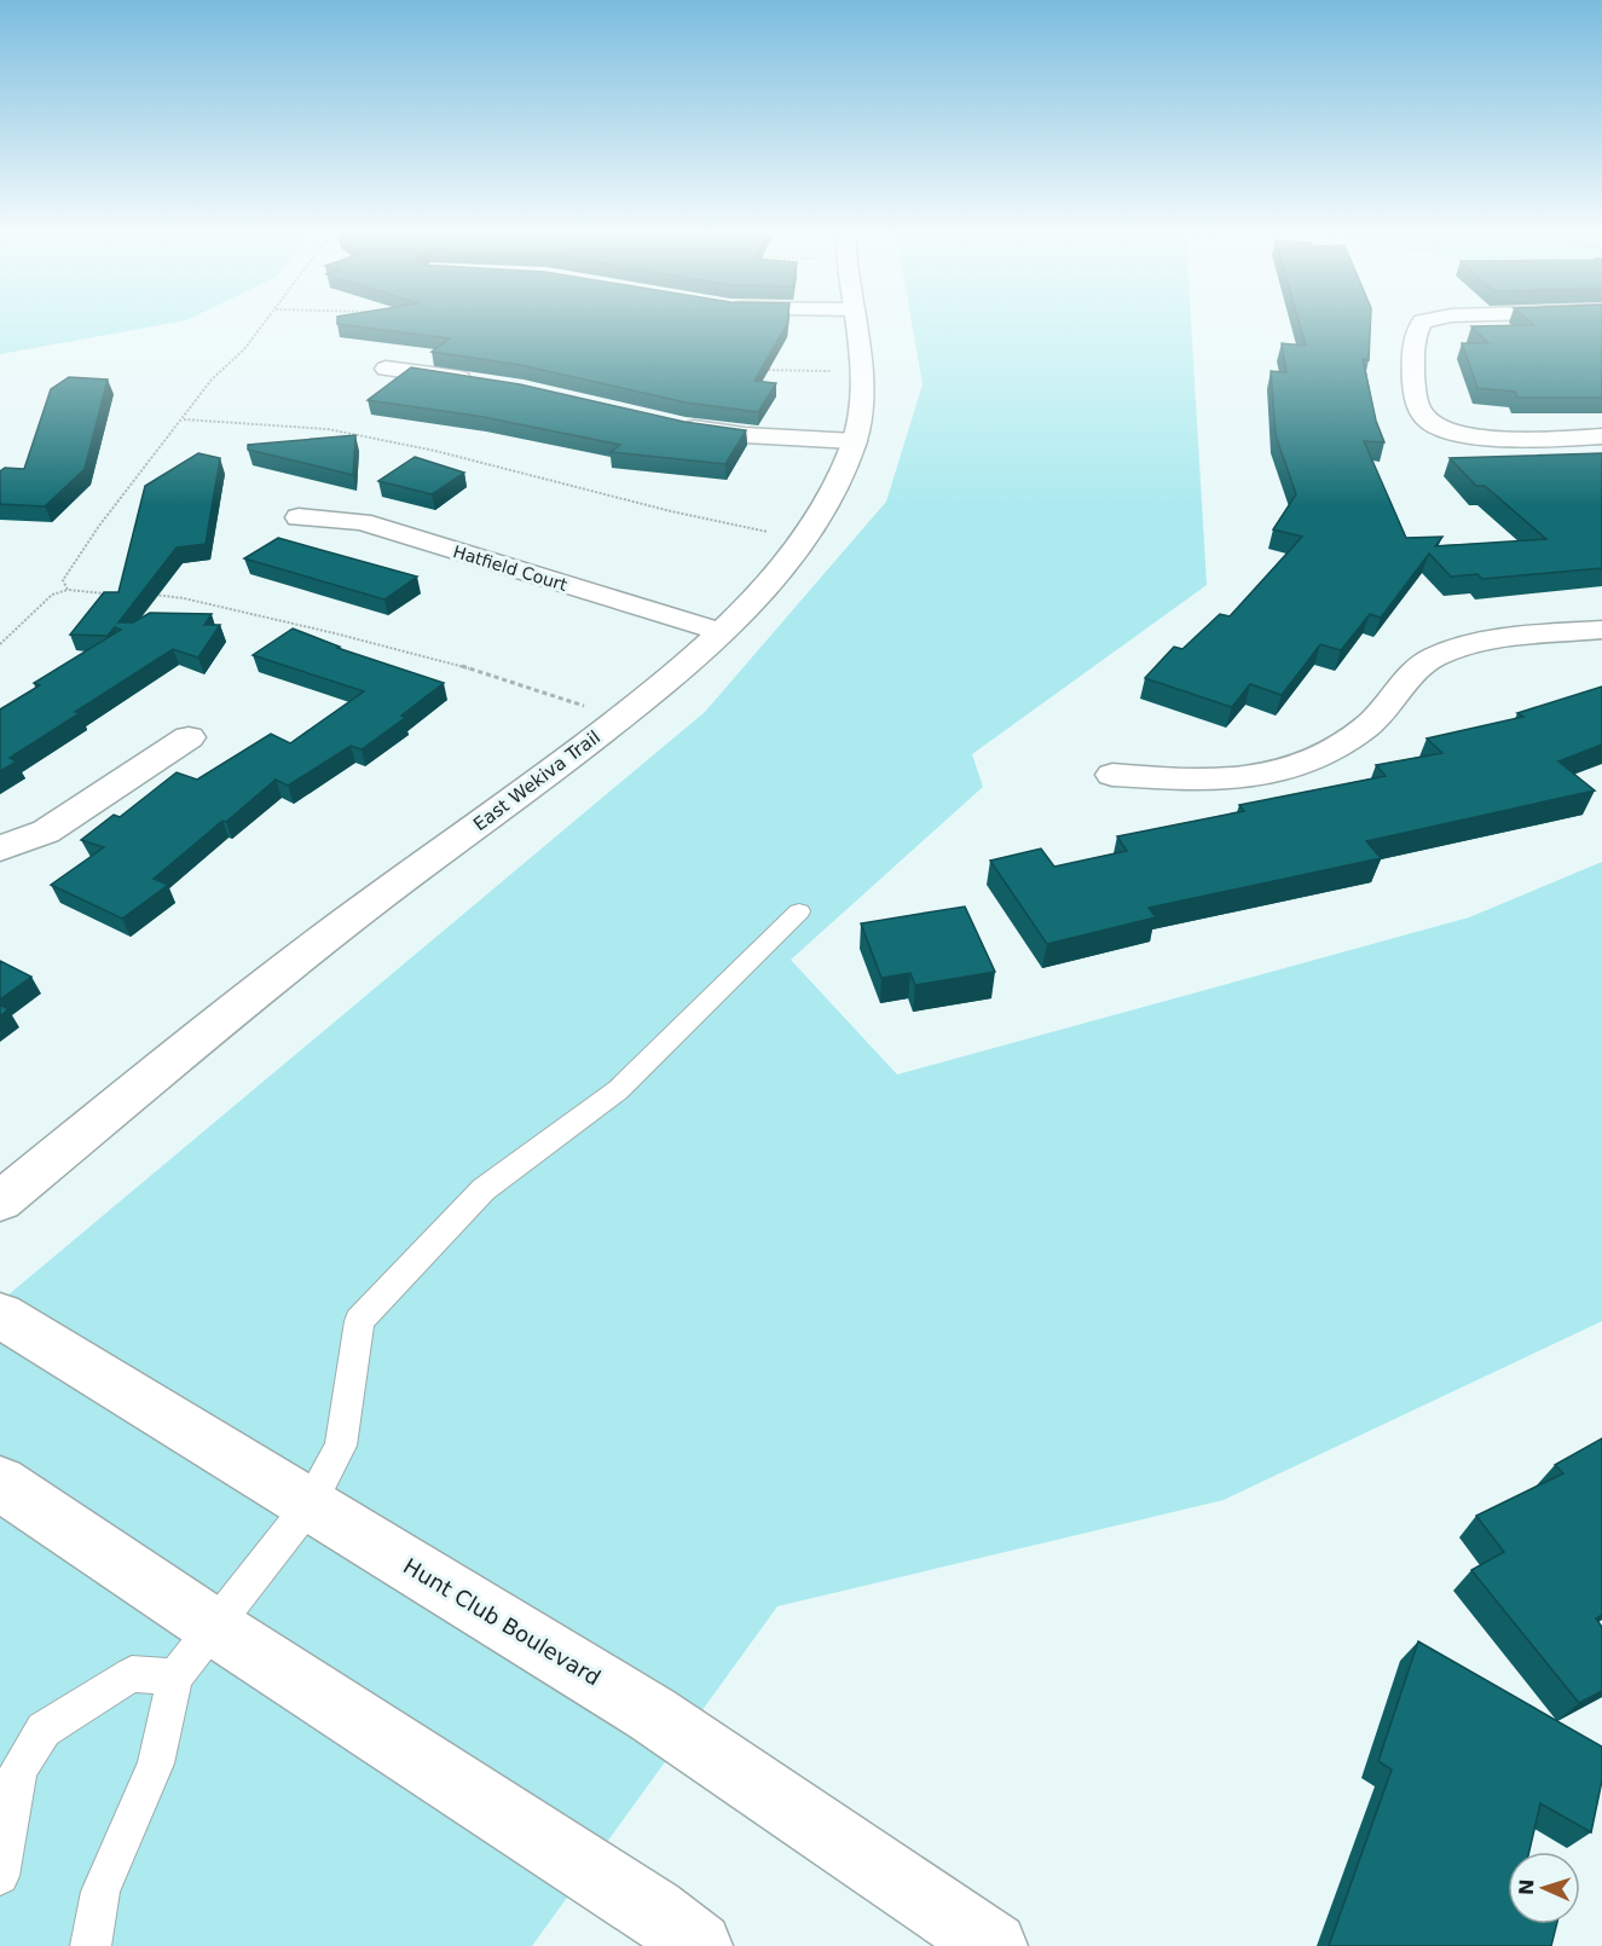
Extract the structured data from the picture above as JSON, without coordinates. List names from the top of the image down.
{
  "streets": {
    "street": ["Hatfield Court", "East Wekiva Trail", "Hunt Club Boulevard"]
  },
  "crossings": [
    ["Hatfield Court", "East Wekiva Trail"]
  ],
  "north": "left"
}
